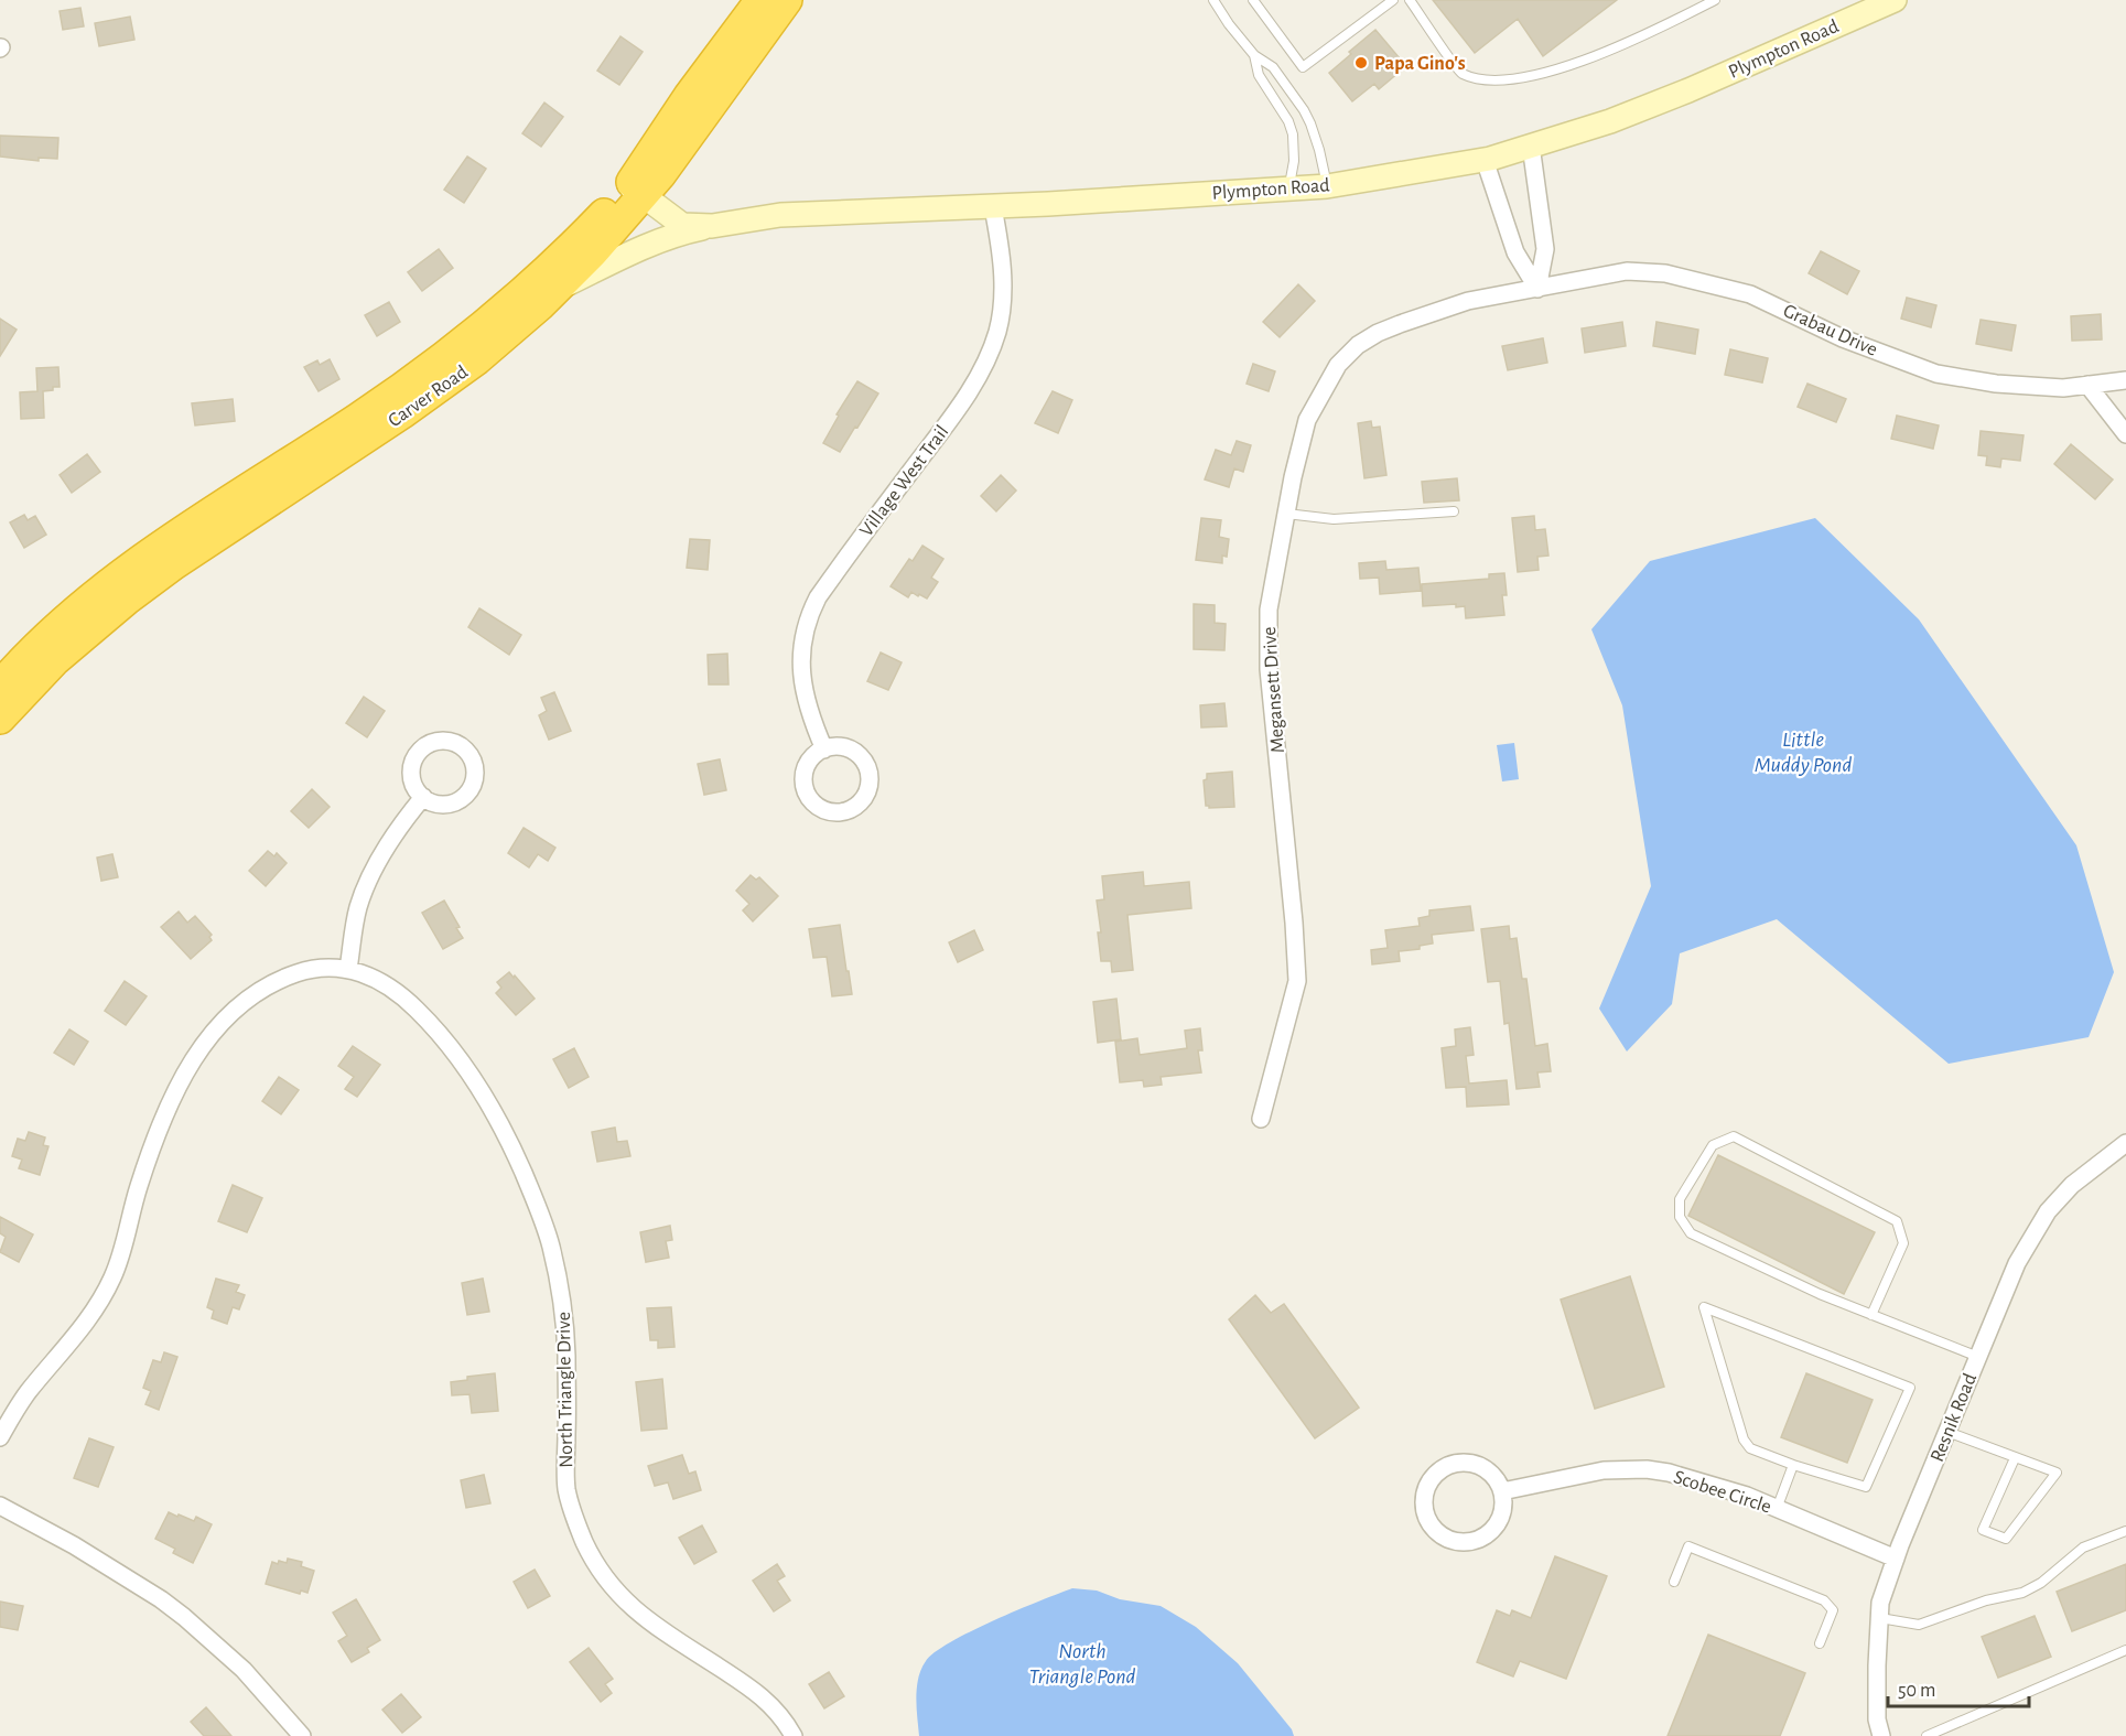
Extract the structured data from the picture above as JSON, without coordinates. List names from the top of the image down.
{
  "streets": {
    "highway": ["Carver Road"],
    "main road": ["Plympton Road"],
    "street": [
      "Grabau Drive",
      "Village West Trail",
      "Megansett Drive",
      "North Triangle Drive",
      "Resnik Road",
      "Scobee Circle"
    ]
  },
  "crossings": [
    ["Plympton Road", "Carver Road"],
    ["Plympton Road", "Village West Trail"],
    ["Grabau Drive", "Megansett Drive"],
    ["Resnik Road", "Scobee Circle"]
  ],
  "water": ["Little Muddy Pond", "North Triangle Pond"],
  "places": ["Papa Gino's"],
  "scale_bar": "50 m"
}
